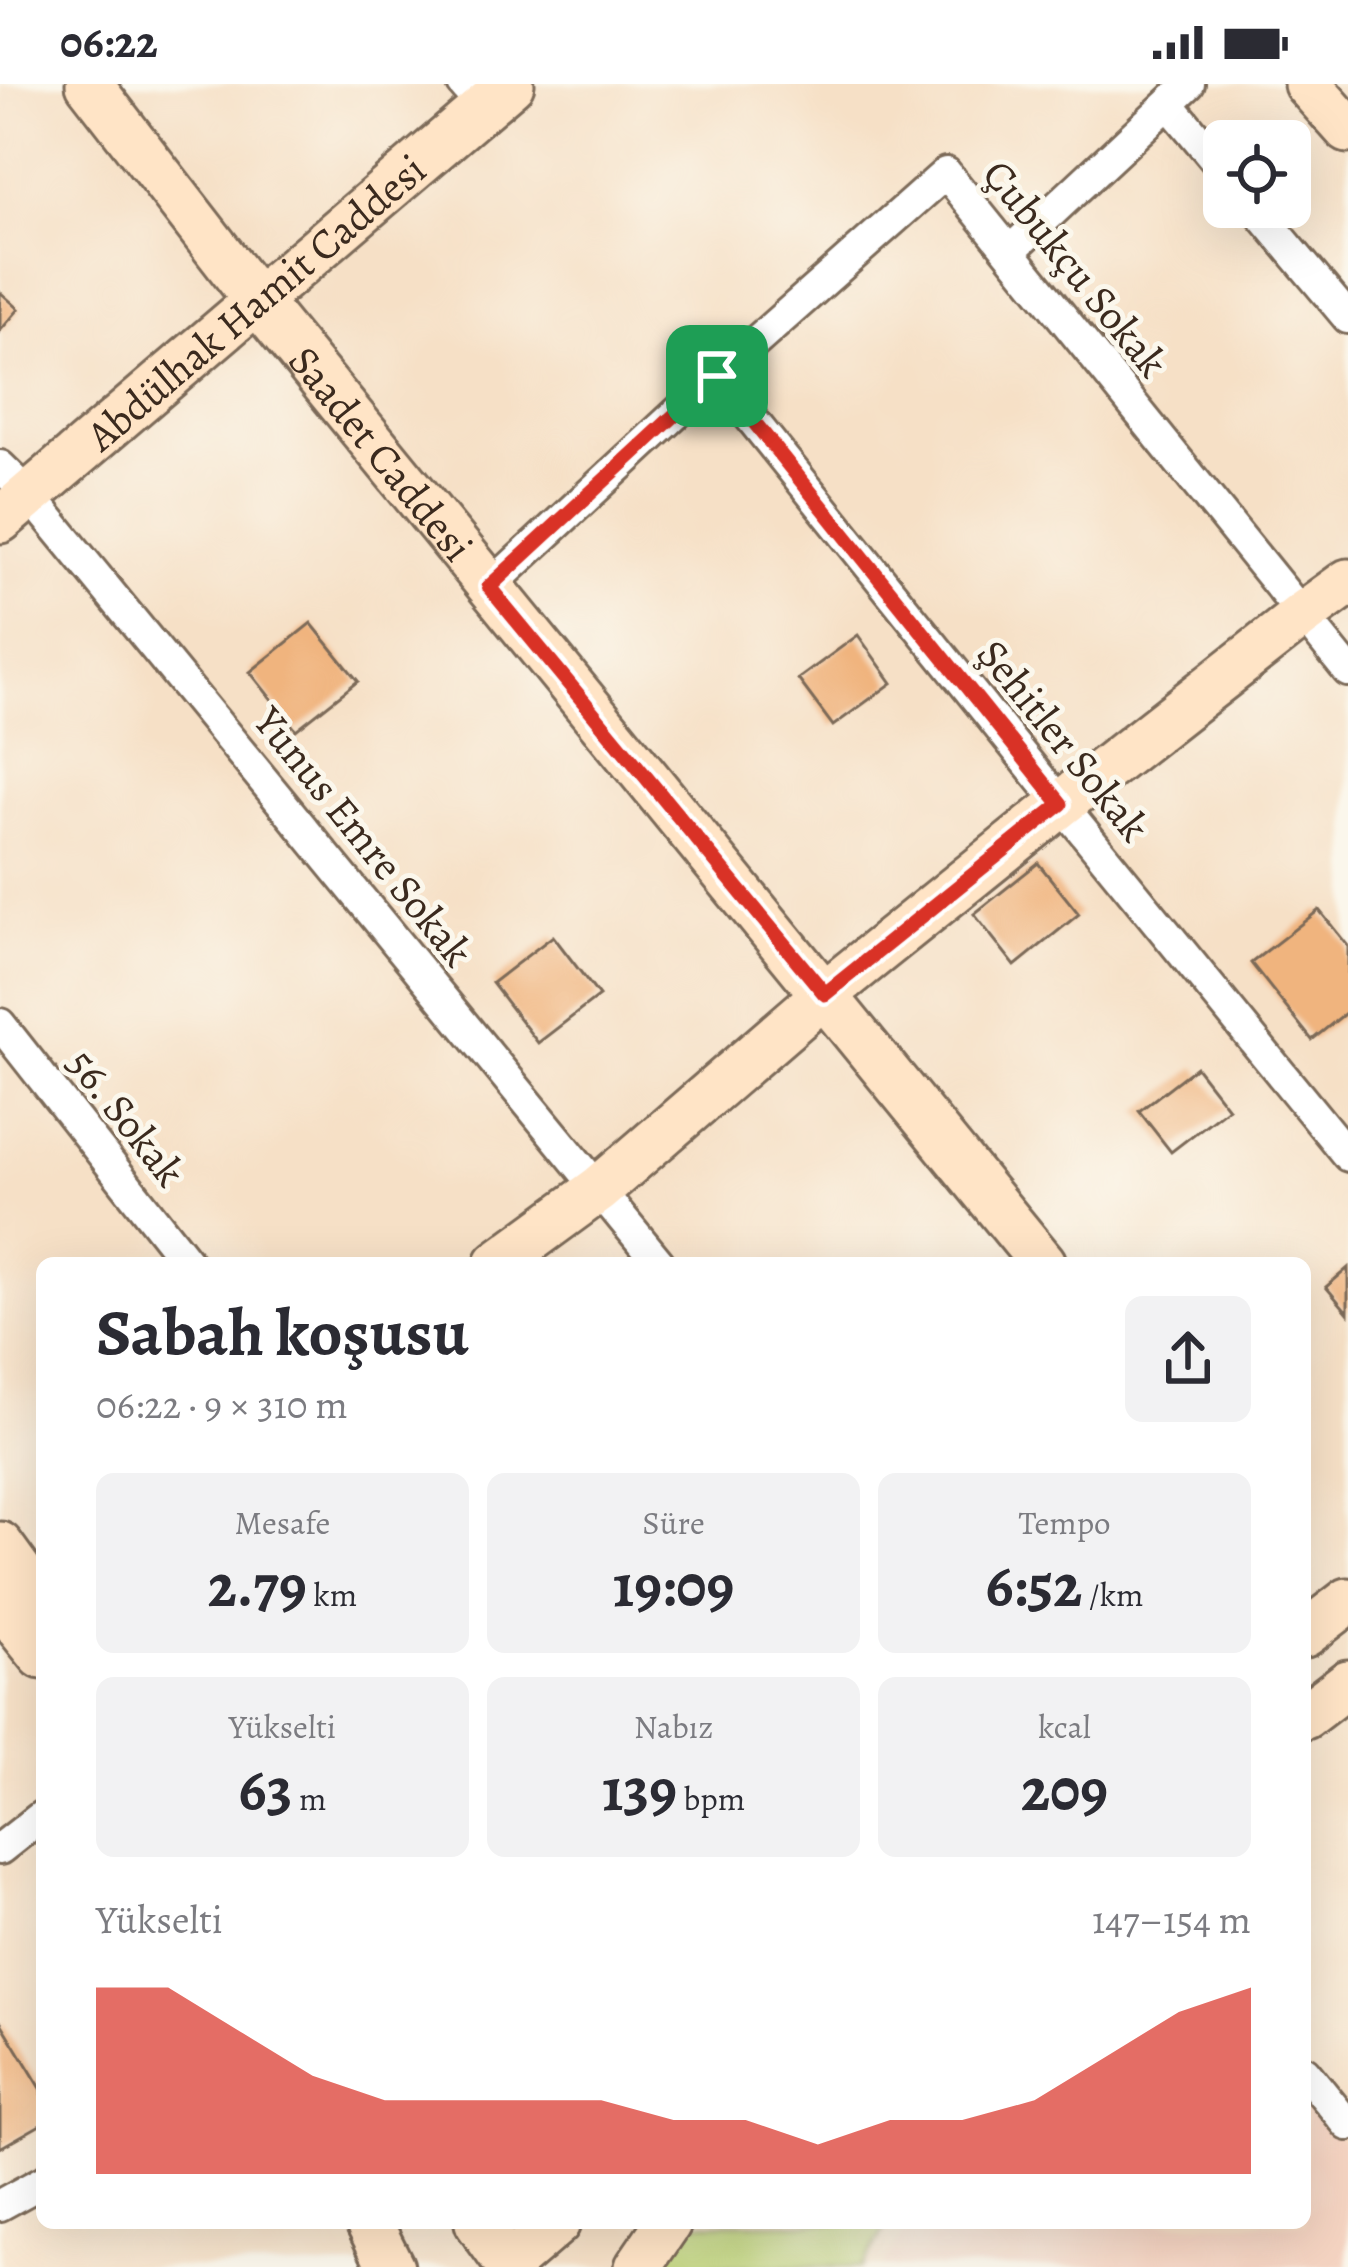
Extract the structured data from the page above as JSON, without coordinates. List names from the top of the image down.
{
  "streets": {
    "main road": ["Abdülhak Hamit Caddesi", "Saadet Caddesi"],
    "street": [
      "Çubukçu Sokak",
      "Şehitler Sokak",
      "Yunus Emre Sokak",
      "56. Sokak"
    ]
  },
  "crossings": [
    ["Çubukçu Sokak", "Saadet Caddesi"],
    ["Çubukçu Sokak", "Şehitler Sokak"],
    ["Abdülhak Hamit Caddesi", "Saadet Caddesi"],
    ["Abdülhak Hamit Caddesi", "Yunus Emre Sokak"]
  ],
  "page": {
    "status": "06:22",
    "heading": ["Sabah koşusu", "06:22 · 9 × 310 m"],
    "stats": [
      ["Mesafe", "2.79 km"],
      ["Süre", "19:09"],
      ["Tempo", "6:52 /km"],
      ["Yükselti", "63 m"],
      ["Nabız", "139 bpm"],
      ["kcal", "209"]
    ],
    "chart": ["Yükselti", "147–154 m"]
  }
}
